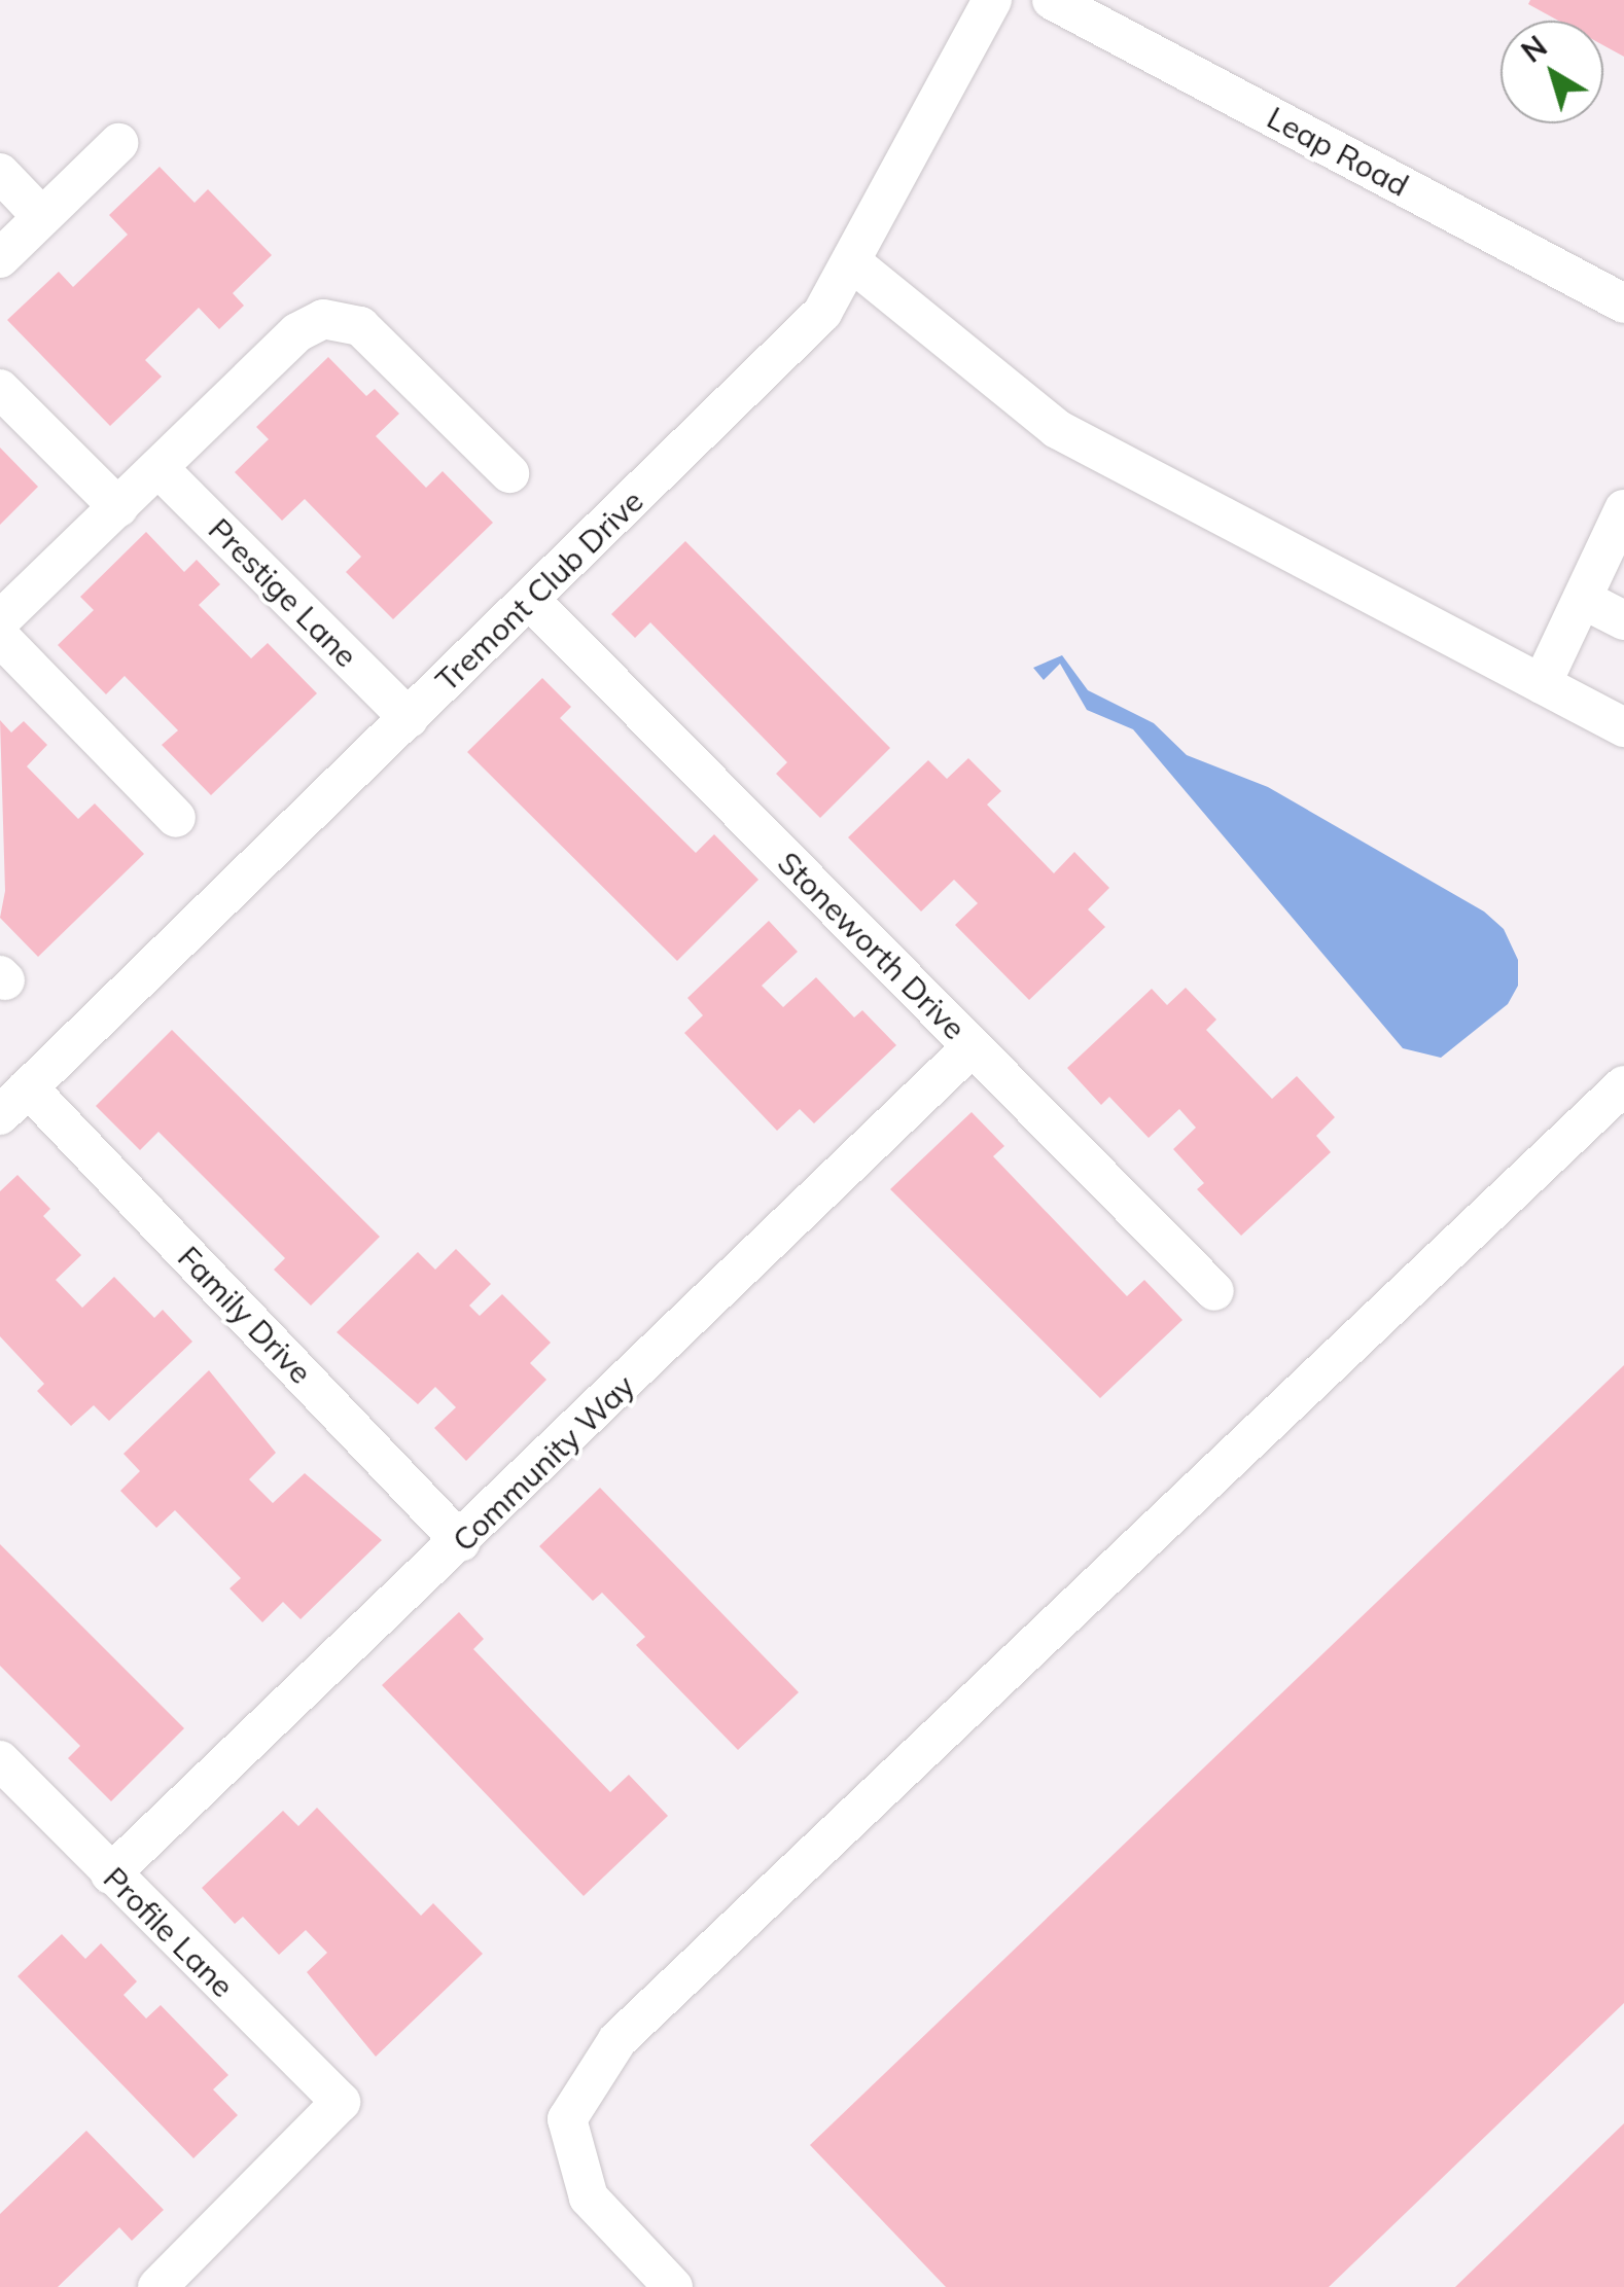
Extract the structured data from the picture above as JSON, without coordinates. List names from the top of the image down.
{
  "streets": {
    "street": [
      "Leap Road",
      "Tremont Club Drive",
      "Prestige Lane",
      "Stoneworth Drive",
      "Family Drive",
      "Community Way",
      "Profile Lane"
    ]
  },
  "crossings": [
    ["Tremont Club Drive", "Prestige Lane"],
    ["Tremont Club Drive", "Stoneworth Drive"],
    ["Tremont Club Drive", "Family Drive"],
    ["Stoneworth Drive", "Community Way"],
    ["Family Drive", "Community Way"],
    ["Community Way", "Profile Lane"]
  ],
  "north": "top left"
}
